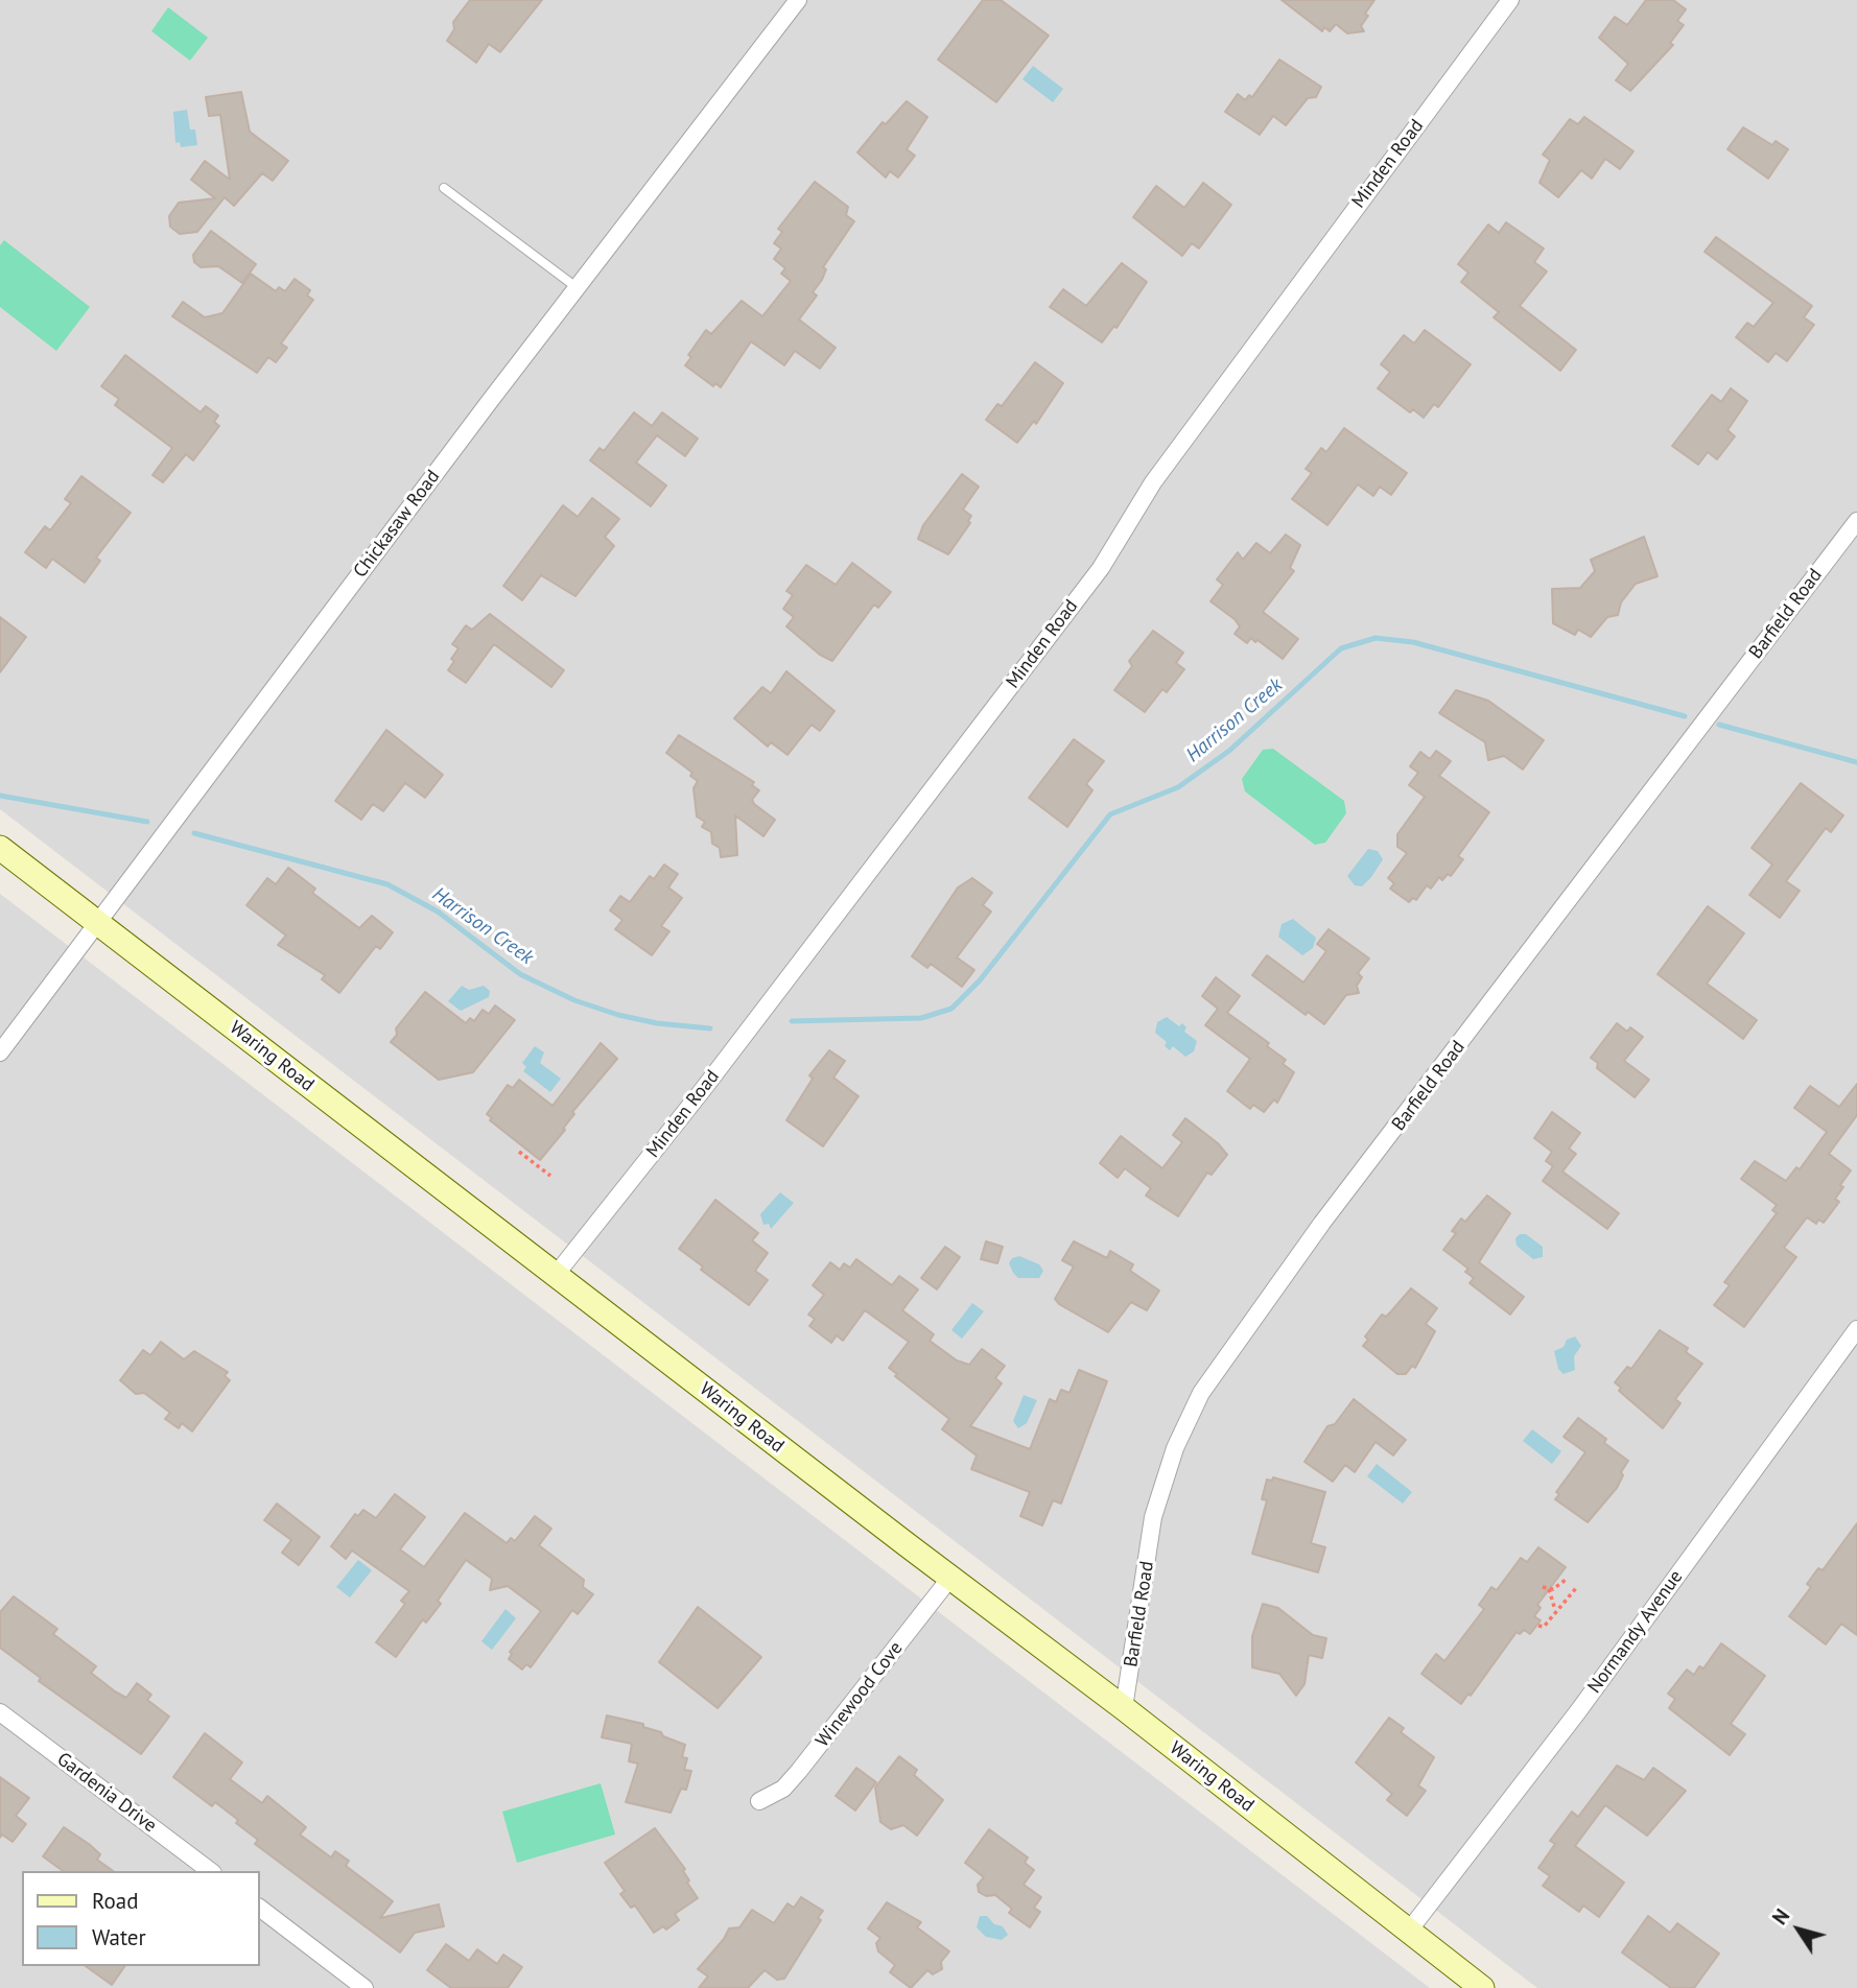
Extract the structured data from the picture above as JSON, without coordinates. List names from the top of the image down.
{
  "streets": {
    "main road": ["Waring Road"],
    "street": [
      "Minden Road",
      "Chickasaw Road",
      "Barfield Road",
      "Normandy Avenue",
      "Winewood Cove",
      "Gardenia Drive"
    ]
  },
  "crossings": [
    ["Minden Road", "Waring Road"],
    ["Chickasaw Road", "Waring Road"],
    ["Barfield Road", "Waring Road"],
    ["Waring Road", "Normandy Avenue"],
    ["Waring Road", "Winewood Cove"]
  ],
  "water": ["Harrison Creek"],
  "legend": ["Road", "Water"],
  "north": "top left"
}
